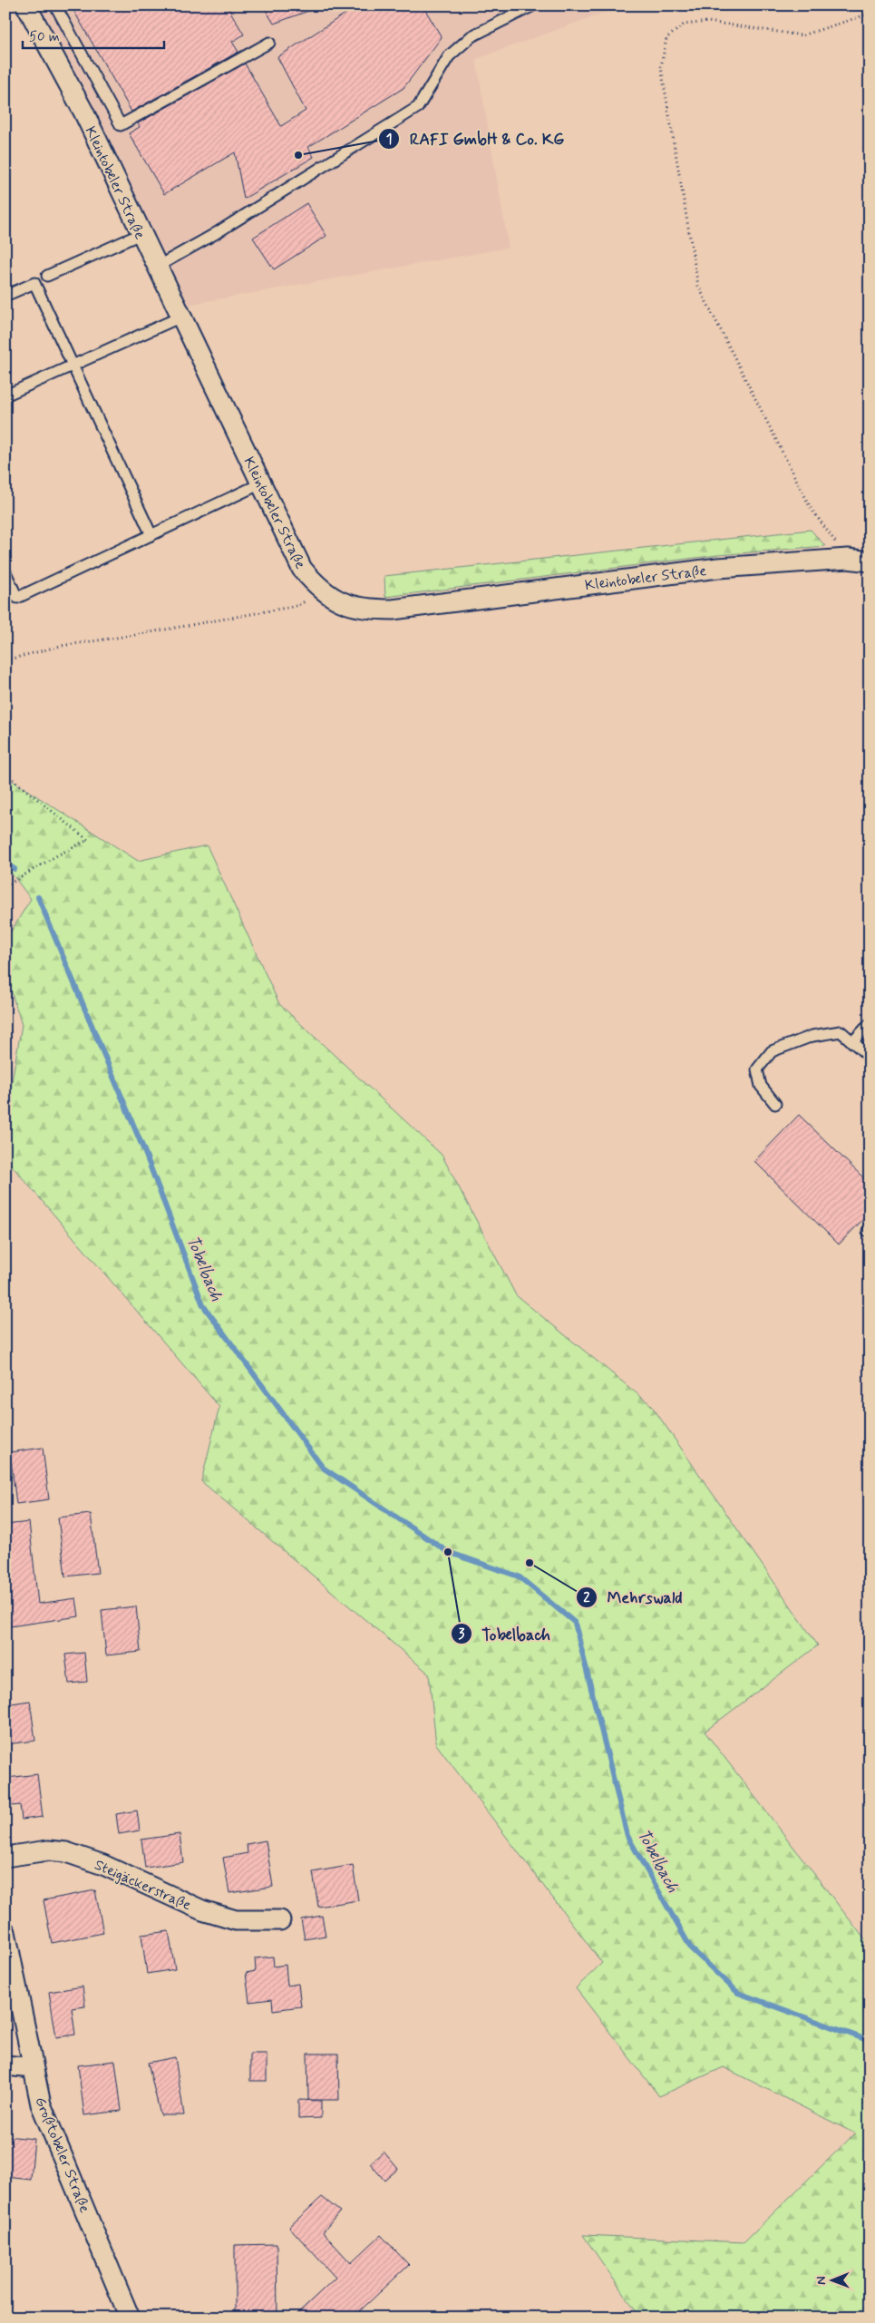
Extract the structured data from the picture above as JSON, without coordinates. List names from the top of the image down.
{
  "streets": {
    "street": ["Kleintobeler Straße", "Steigäckerstraße", "Großtobeler Straße"]
  },
  "water": ["Tobelbach"],
  "places": ["RAFI GmbH & Co. KG", "Tobelbach", "Mehrswald"],
  "scale_bar": "50 m",
  "north": "left"
}
